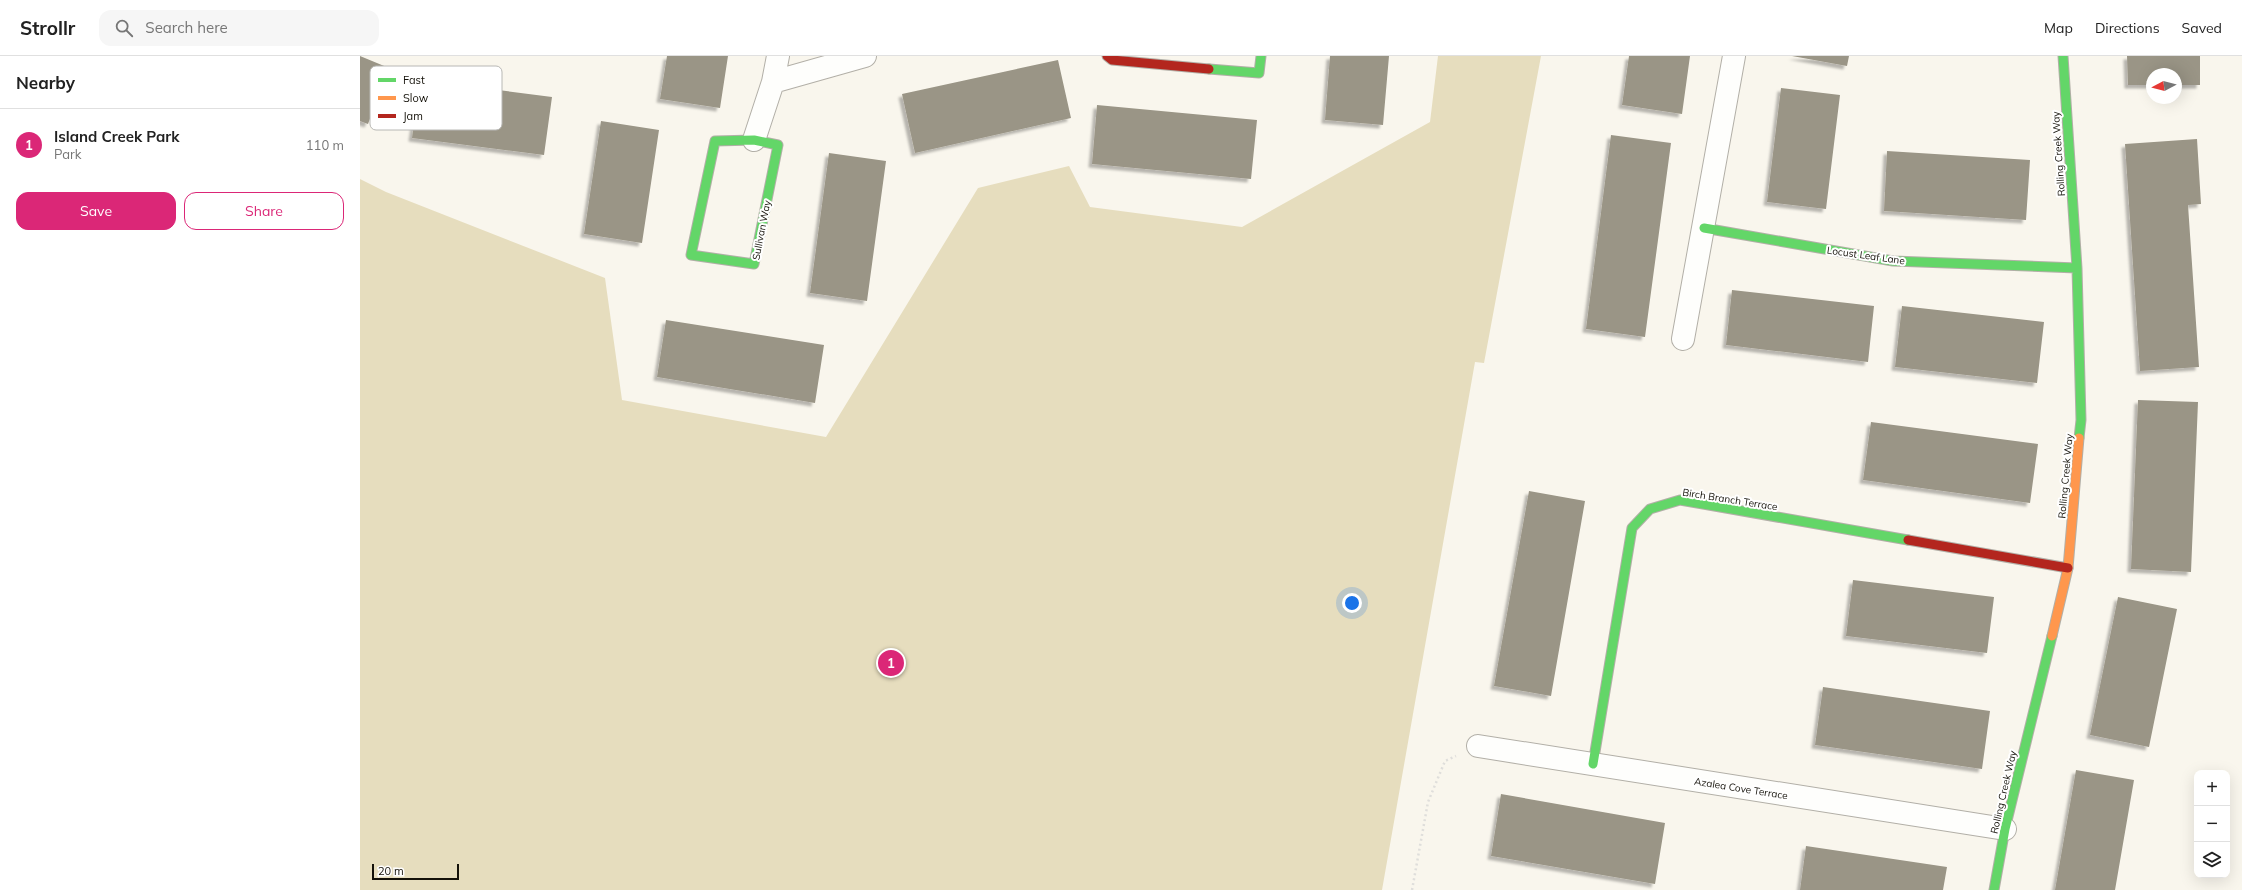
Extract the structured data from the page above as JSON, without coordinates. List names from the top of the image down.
{
  "streets": {
    "street": [
      "Rolling Creek Way",
      "Sullivan Way",
      "Locust Leaf Lane",
      "Birch Branch Terrace",
      "Azalea Cove Terrace"
    ]
  },
  "crossings": [
    ["Rolling Creek Way", "Locust Leaf Lane"],
    ["Rolling Creek Way", "Birch Branch Terrace"],
    ["Rolling Creek Way", "Azalea Cove Terrace"],
    ["Birch Branch Terrace", "Azalea Cove Terrace"]
  ],
  "legend": ["Fast", "Slow", "Jam"],
  "scale_bar": "20 m",
  "north": "left",
  "page": {
    "header": "Strollr",
    "search": "Search here",
    "nav": ["Map", "Directions", "Saved"],
    "heading": "Nearby",
    "list": [
      {
        "mark": "1",
        "name": "Island Creek Park",
        "note": "Park",
        "value": "110 m"
      }
    ],
    "buttons": ["Save", "Share"],
    "pins": "1",
    "map_buttons": ["+", "−"],
    "scale": "20 m"
  }
}
